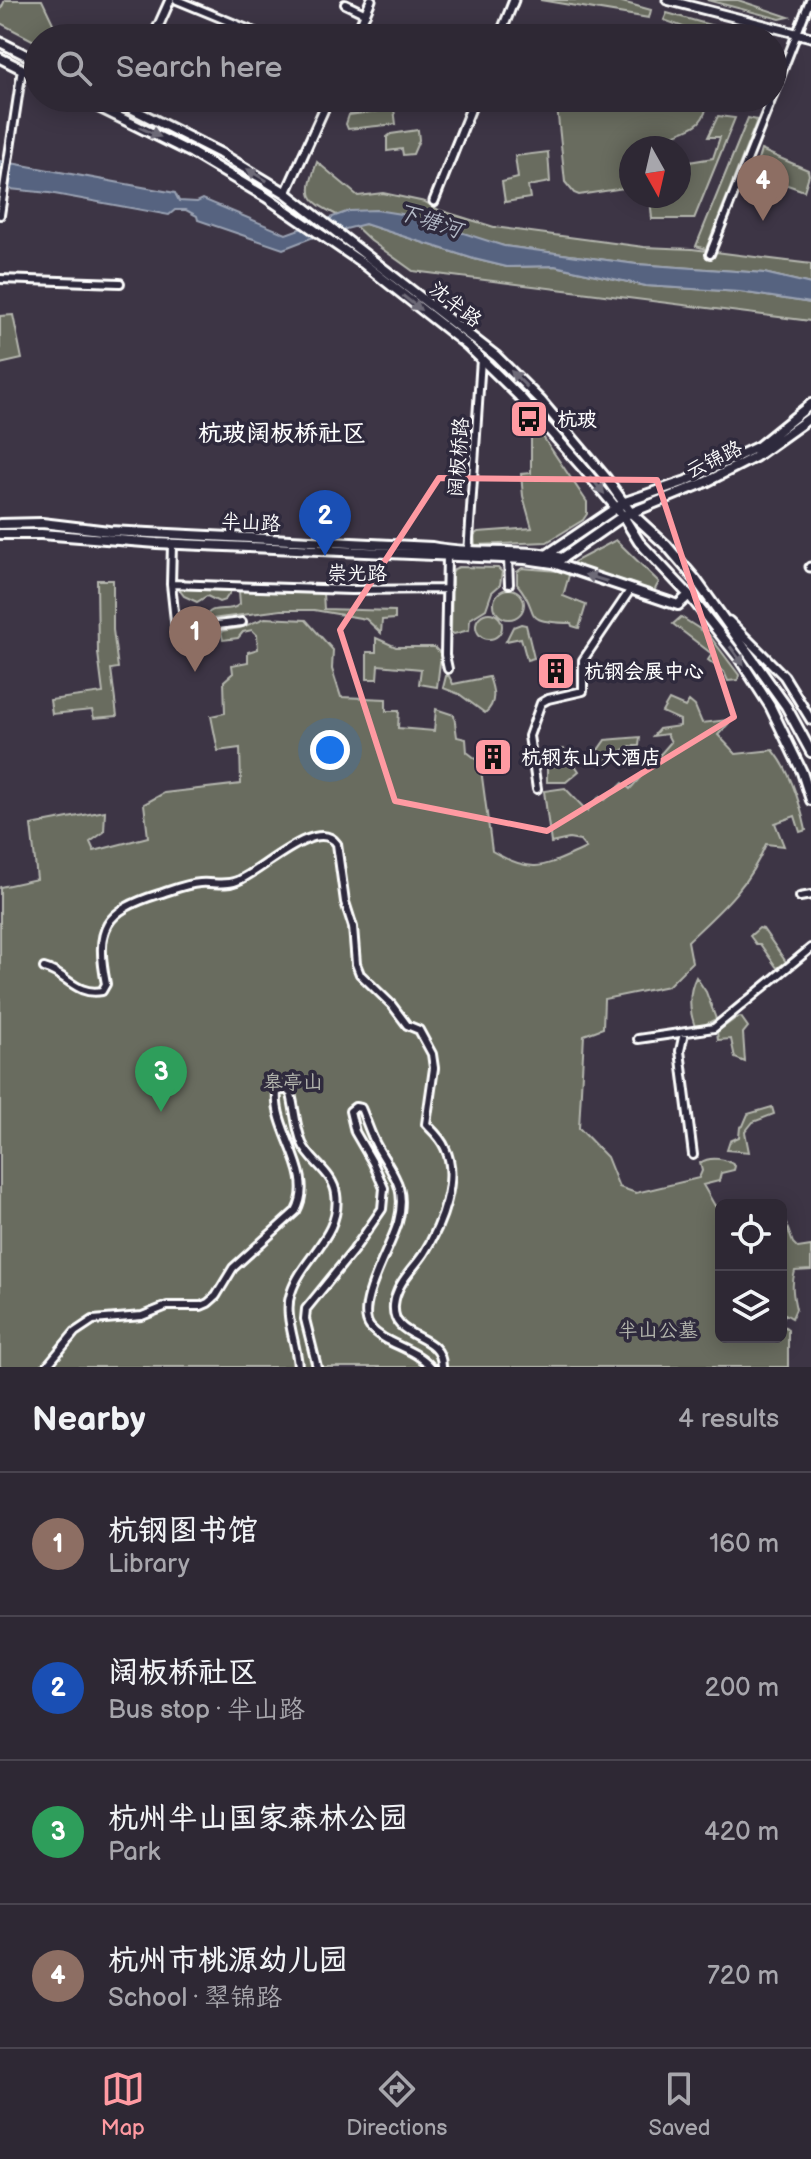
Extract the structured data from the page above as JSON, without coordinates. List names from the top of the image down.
{
  "streets": {
    "main road": ["沈半路", "云锦路", "半山路"],
    "street": ["阔板桥路", "崇光路"]
  },
  "crossings": [
    ["沈半路", "阔板桥路"],
    ["沈半路", "云锦路"],
    ["沈半路", "半山路"],
    ["阔板桥路", "半山路"]
  ],
  "districts": ["杭玻阔板桥社区"],
  "water": ["下塘河"],
  "parks": ["皋亭山", "半山公墓"],
  "places": {
    "bus stop": ["杭玻"],
    "building": ["杭钢会展中心", "杭钢东山大酒店"]
  },
  "north": "bottom",
  "page": {
    "search": "Search here",
    "pins": [
      "4",
      "2",
      "1",
      "3"
    ],
    "heading": ["Nearby", "4 results"],
    "list": [
      {
        "mark": "1",
        "name": "杭钢图书馆",
        "note": "Library",
        "value": "160 m"
      },
      {
        "mark": "2",
        "name": "阔板桥社区",
        "note": "Bus stop · 半山路",
        "value": "200 m"
      },
      {
        "mark": "3",
        "name": "杭州半山国家森林公园",
        "note": "Park",
        "value": "420 m"
      },
      {
        "mark": "4",
        "name": "杭州市桃源幼儿园",
        "note": "School · 翠锦路",
        "value": "720 m"
      }
    ],
    "nav": ["Map", "Directions", "Saved"]
  }
}
